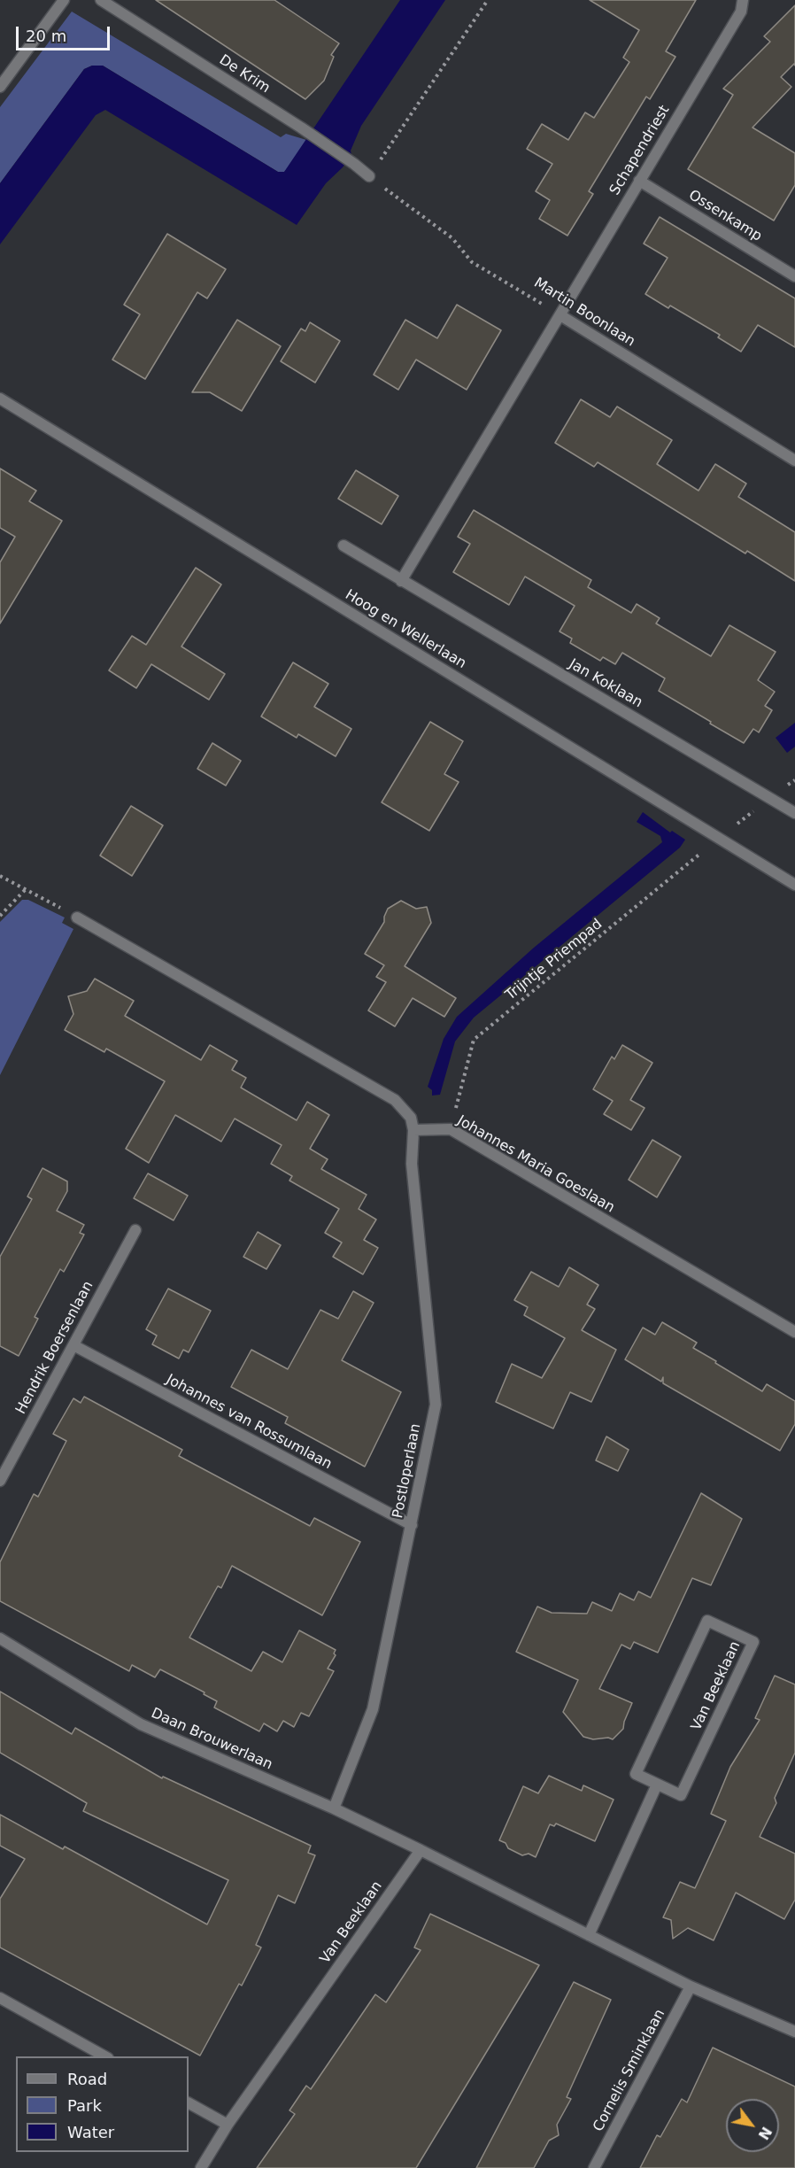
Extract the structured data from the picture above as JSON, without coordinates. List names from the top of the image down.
{
  "streets": {
    "street": [
      "De Krim",
      "Schapendriest",
      "Ossenkamp",
      "Martin Boonlaan",
      "Hoog en Wellerlaan",
      "Jan Koklaan",
      "Johannes Maria Goeslaan",
      "Hendrik Boersenlaan",
      "Johannes van Rossumlaan",
      "Postloperlaan",
      "Van Beeklaan",
      "Daan Brouwerlaan",
      "Cornelis Sminklaan"
    ],
    "path": ["Trijntje Priempad"]
  },
  "crossings": [
    ["De Krim", "Martin Boonlaan"],
    ["Schapendriest", "Ossenkamp"],
    ["Schapendriest", "Martin Boonlaan"],
    ["Hoog en Wellerlaan", "Trijntje Priempad"],
    ["Trijntje Priempad", "Johannes Maria Goeslaan"],
    ["Johannes Maria Goeslaan", "Postloperlaan"],
    ["Hendrik Boersenlaan", "Johannes van Rossumlaan"],
    ["Johannes van Rossumlaan", "Postloperlaan"],
    ["Postloperlaan", "Daan Brouwerlaan"],
    ["Van Beeklaan", "Daan Brouwerlaan"]
  ],
  "legend": ["Road", "Park", "Water"],
  "scale_bar": "20 m",
  "north": "bottom right"
}
